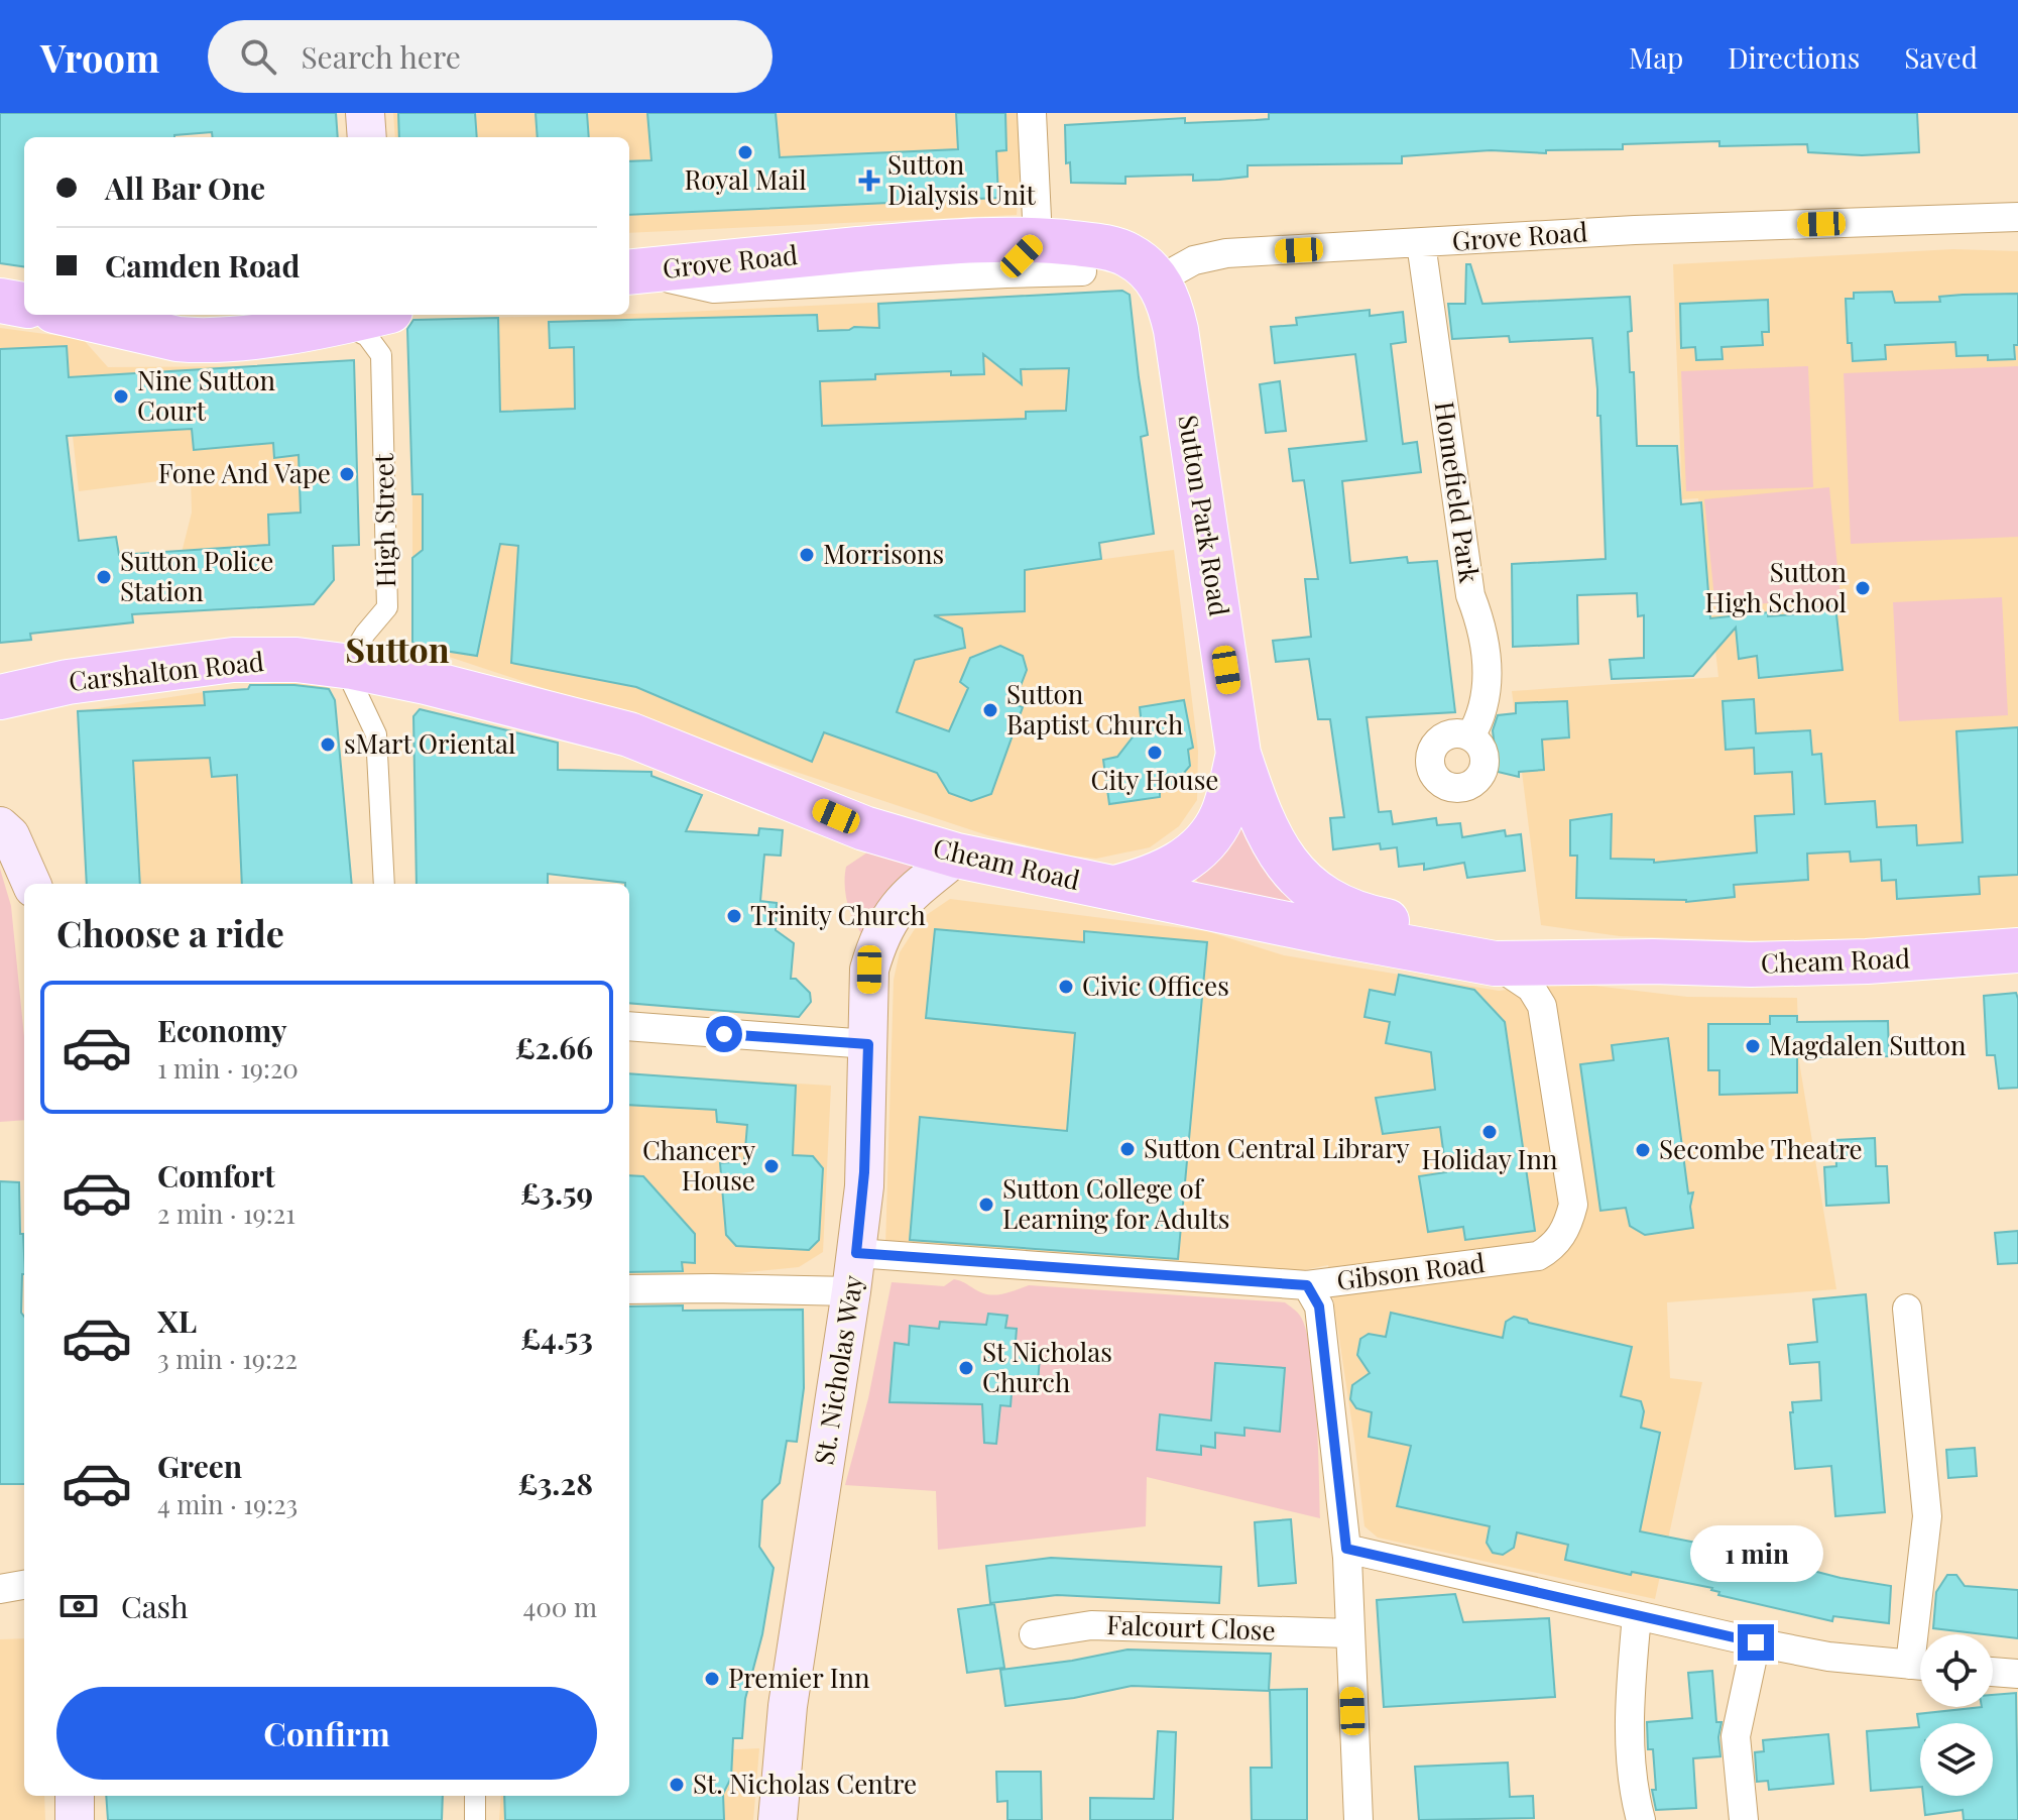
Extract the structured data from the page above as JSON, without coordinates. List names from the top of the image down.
{
  "streets": {
    "highway": [
      "Grove Road",
      "Sutton Park Road",
      "Carshalton Road",
      "Cheam Road"
    ],
    "main road": ["St. Nicholas Way"],
    "street": [
      "Homefield Park",
      "High Street",
      "Gibson Road",
      "Falcourt Close"
    ]
  },
  "crossings": [
    ["Grove Road", "Homefield Park"],
    ["Grove Road", "Sutton Park Road"],
    ["Sutton Park Road", "Cheam Road"],
    ["High Street", "Carshalton Road"],
    ["High Street", "Cheam Road"],
    ["Carshalton Road", "Cheam Road"],
    ["Cheam Road", "Gibson Road"],
    ["Cheam Road", "St. Nicholas Way"],
    ["Gibson Road", "St. Nicholas Way"]
  ],
  "districts": ["Sutton"],
  "places": {
    "other": [
      "Royal Mail",
      "Nine Sutton Court",
      "Fone And Vape",
      "Morrisons",
      "Sutton Police Station",
      "Sutton High School",
      "Sutton Baptist Church",
      "sMart Oriental",
      "City House",
      "Trinity Church",
      "Civic Offices",
      "Magdalen Sutton",
      "Holiday Inn",
      "Sutton Central Library",
      "Secombe Theatre",
      "Chancery House",
      "Sutton College of Learning for Adults",
      "St Nicholas Church",
      "Premier Inn",
      "St. Nicholas Centre"
    ],
    "health": ["Sutton Dialysis Unit"]
  },
  "page": {
    "header": "Vroom",
    "search": "Search here",
    "nav": ["Map", "Directions", "Saved"],
    "banner": ["All Bar One", "Camden Road"],
    "heading": "Choose a ride",
    "list": [
      {
        "name": "Economy",
        "note": "1 min · 19:20",
        "value": "£2.66"
      },
      {
        "name": "Comfort",
        "note": "2 min · 19:21",
        "value": "£3.59"
      },
      {
        "name": "XL",
        "note": "3 min · 19:22",
        "value": "£4.53"
      },
      {
        "name": "Green",
        "note": "4 min · 19:23",
        "value": "£3.28"
      }
    ],
    "bubble": "1 min",
    "pay": ["Cash", "400 m"],
    "buttons": "Confirm"
  }
}
